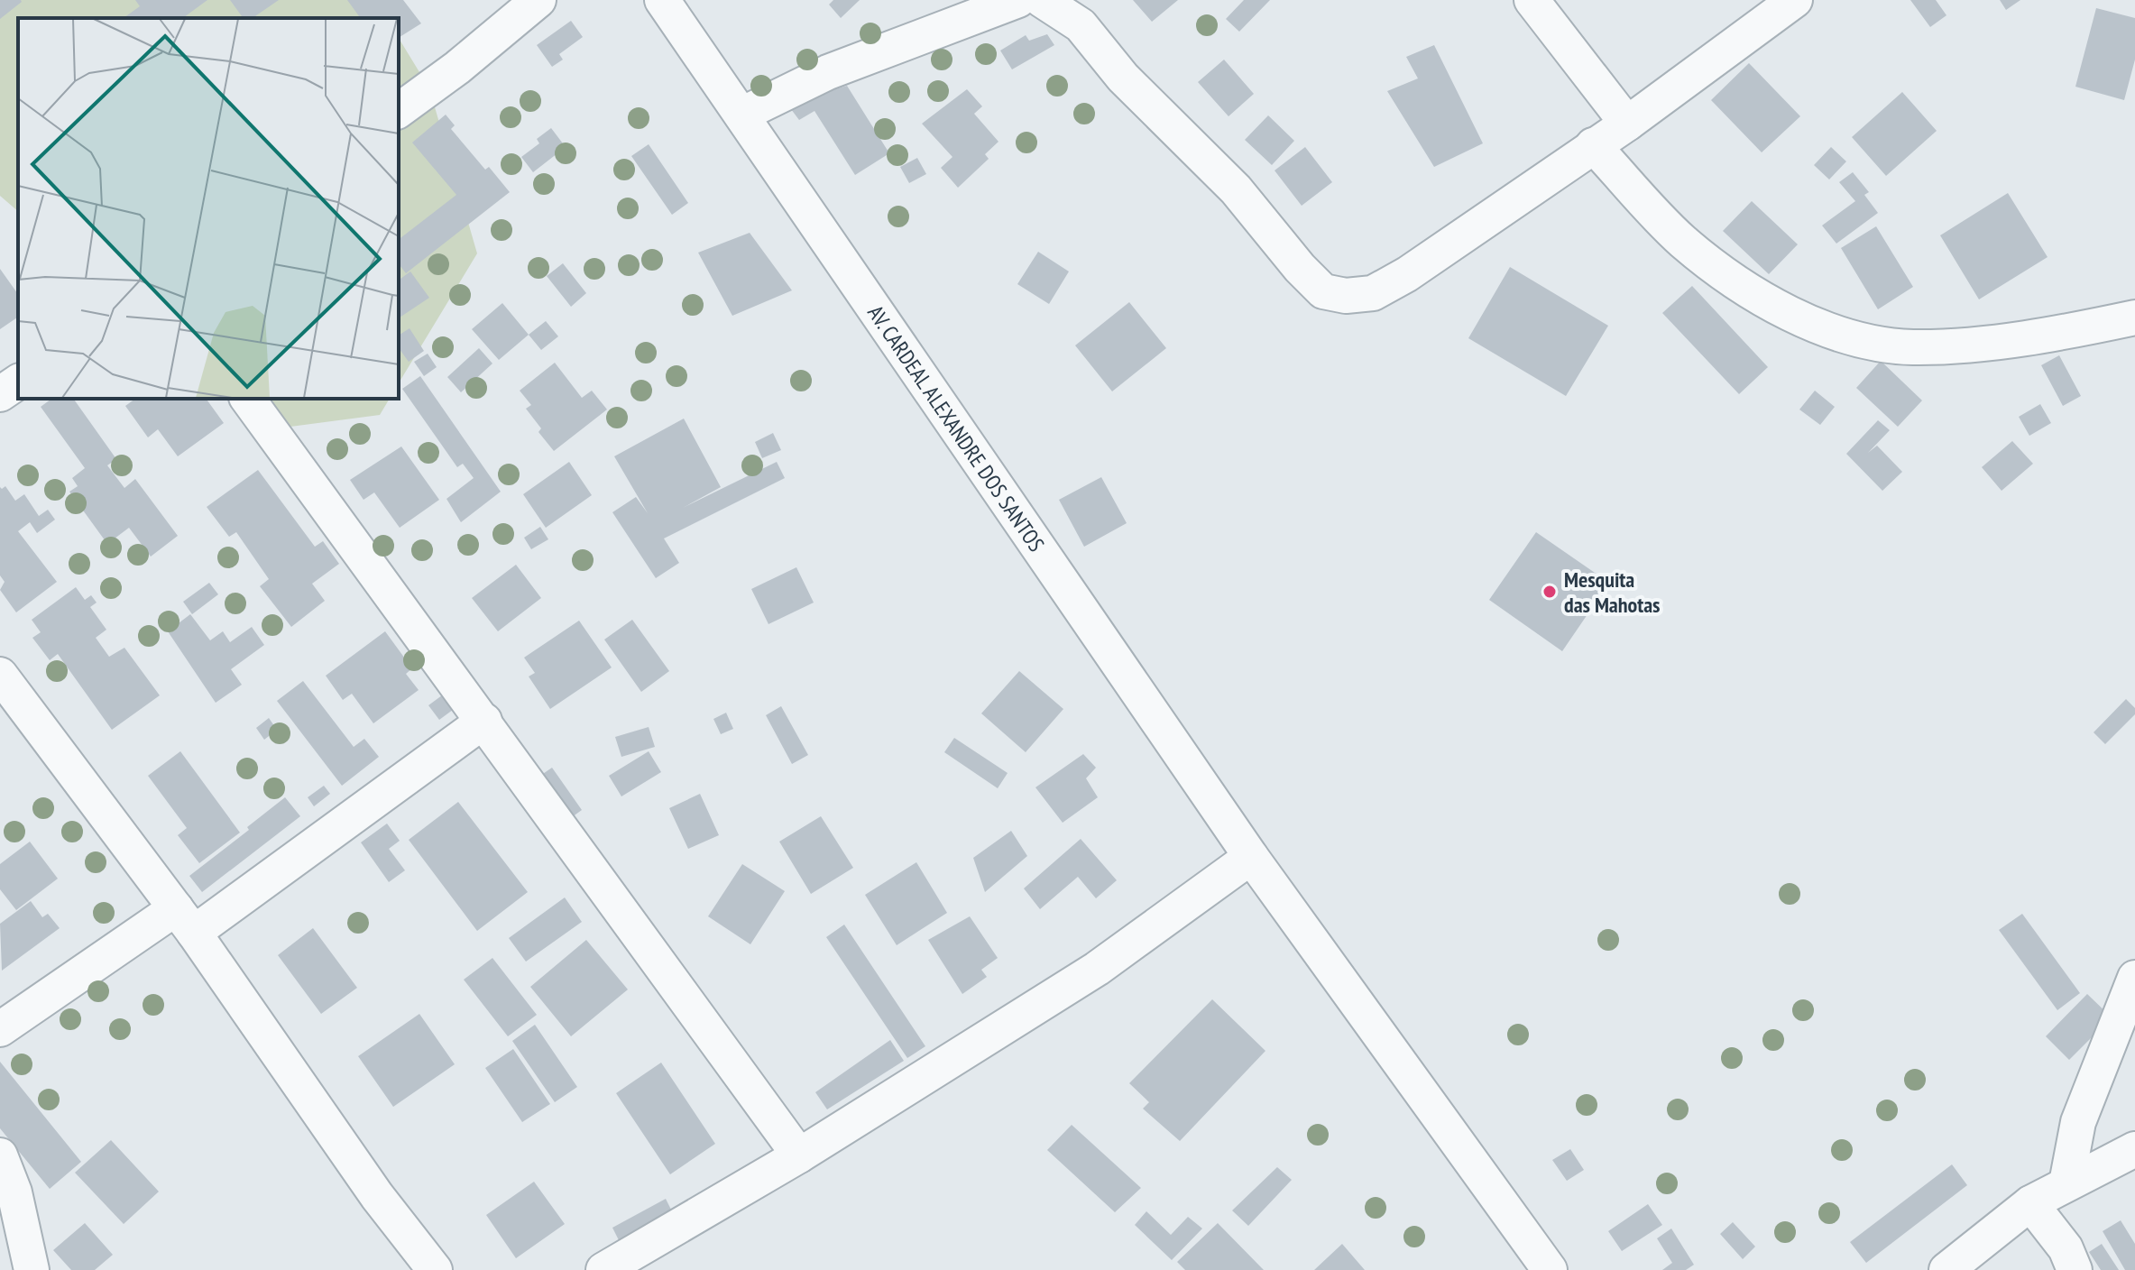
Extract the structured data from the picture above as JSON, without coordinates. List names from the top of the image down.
{
  "streets": {
    "street": ["AV. CARDEAL ALEXANDRE DOS SANTOS"]
  },
  "places": ["Mesquita das Mahotas"]
}
